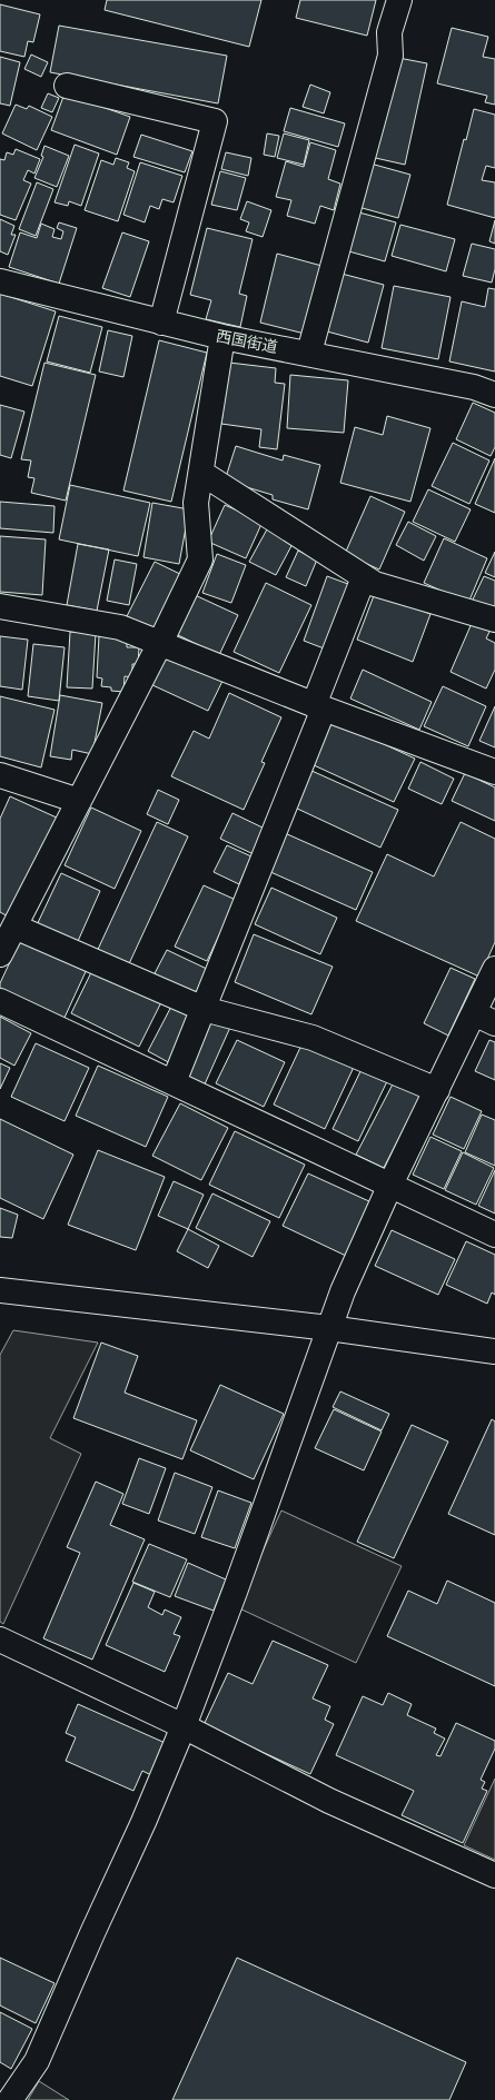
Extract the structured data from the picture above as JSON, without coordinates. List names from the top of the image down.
{
  "streets": {
    "street": ["西国街道"]
  }
}
